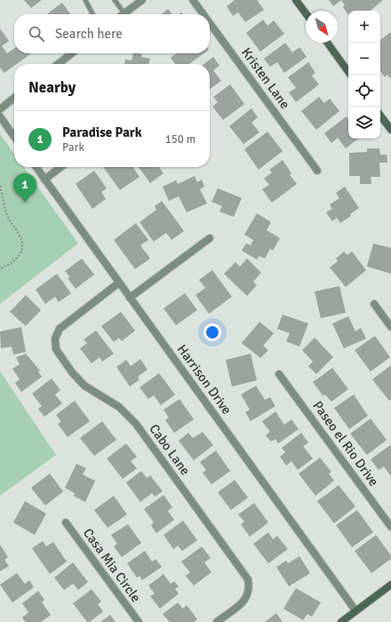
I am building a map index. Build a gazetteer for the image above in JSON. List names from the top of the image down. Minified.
{"streets":{"street":["Kristen Lane","Harrison Drive","Paseo el Rio Drive","Cabo Lane","Casa Mia Circle"]},"crossings":[["Harrison Drive","Cabo Lane"]],"north":"bottom right","page":{"map_buttons":["+","−"],"search":"Search here","heading":"Nearby","list":[{"mark":"1","name":"Paradise Park","note":"Park","value":"150 m"}],"pins":"1"}}
